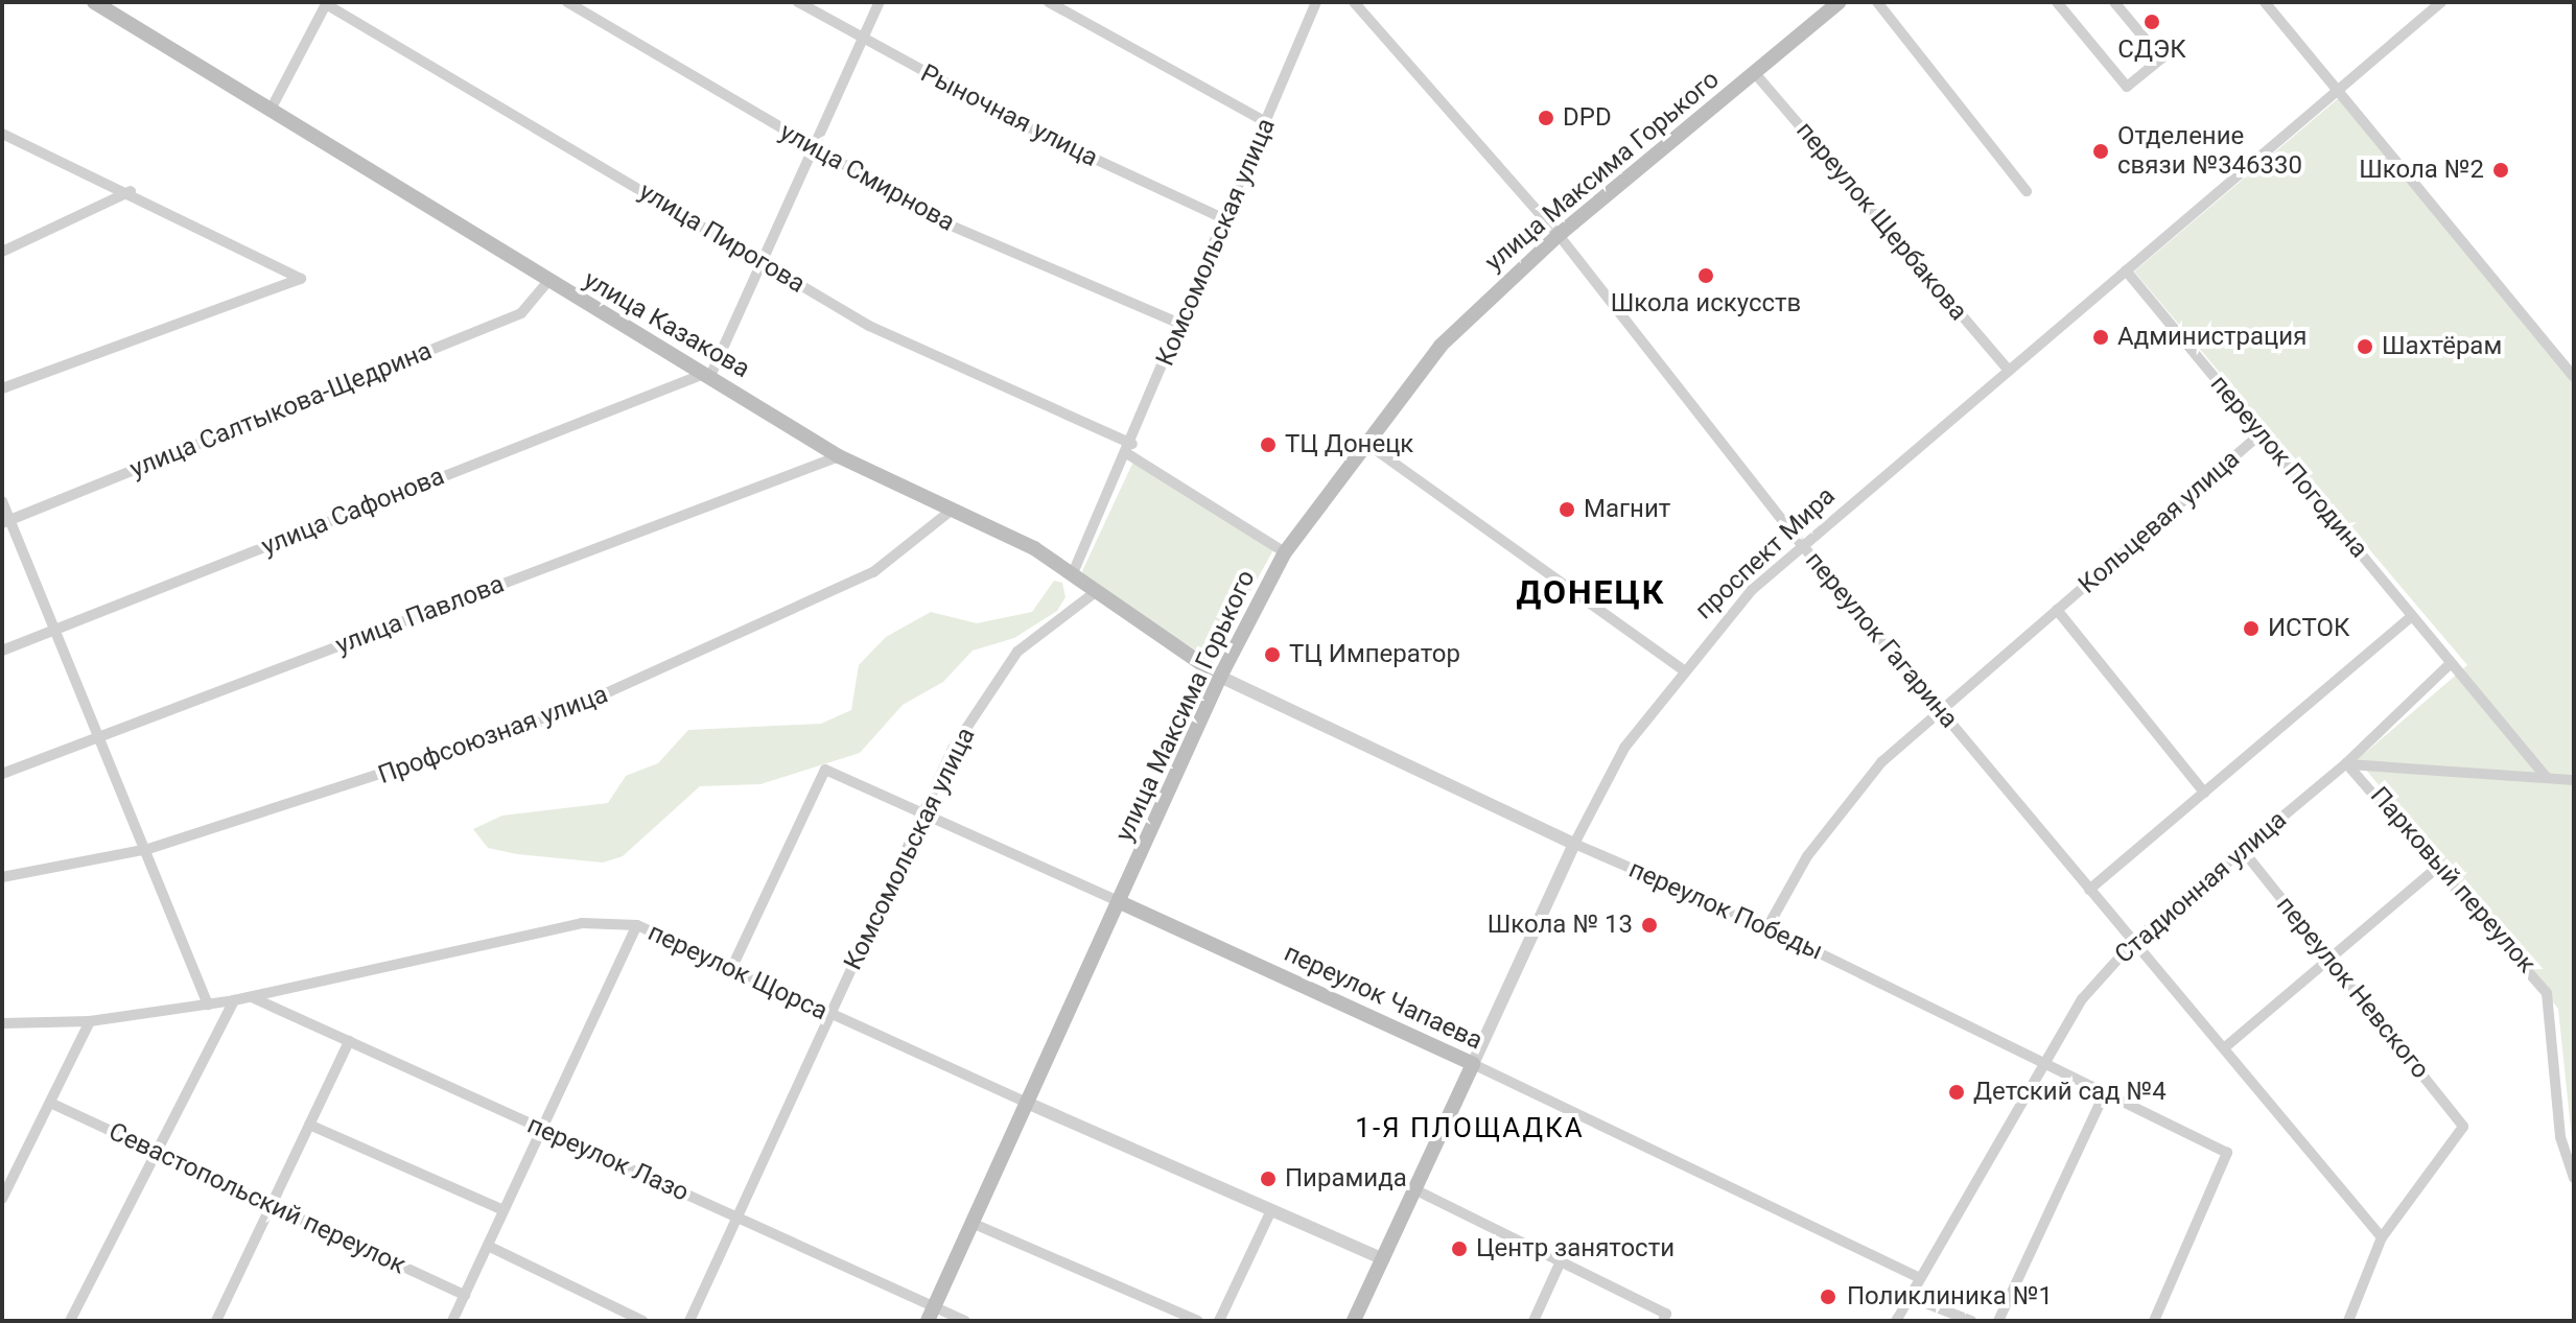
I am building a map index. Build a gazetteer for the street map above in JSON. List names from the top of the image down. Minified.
{"streets":{"main road":["улица Максима Горького","улица Казакова","проспект Мира","переулок Чапаева"],"street":["Рыночная улица","улица Смирнова","переулок Щербакова","улица Пирогова","Комсомольская улица","улица Салтыкова-Щедрина","переулок Погодина","улица Сафонова","Кольцевая улица","улица Павлова","переулок Гагарина","Профсоюзная улица","Парковый переулок","Стадионная улица","переулок Победы","переулок Щорса","переулок Невского","переулок Лазо","Севастопольский переулок"]},"crossings":[["Рыночная улица","Комсомольская улица"],["улица Максима Горького","переулок Щербакова"],["улица Максима Горького","улица Пирогова"],["улица Максима Горького","улица Казакова"],["улица Максима Горького","переулок Гагарина"],["улица Максима Горького","переулок Победы"],["улица Максима Горького","переулок Щорса"],["улица Максима Горького","переулок Чапаева"],["улица Максима Горького","переулок Лазо"],["улица Смирнова","Комсомольская улица"],["переулок Щербакова","проспект Мира"],["улица Пирогова","Комсомольская улица"],["Комсомольская улица","улица Казакова"],["Комсомольская улица","переулок Щорса"],["Комсомольская улица","переулок Чапаева"],["Комсомольская улица","переулок Лазо"],["улица Казакова","улица Салтыкова-Щедрина"],["улица Казакова","улица Сафонова"],["улица Казакова","улица Павлова"],["улица Казакова","Профсоюзная улица"],["улица Казакова","переулок Победы"],["переулок Погодина","Кольцевая улица"],["переулок Погодина","проспект Мира"],["переулок Погодина","Стадионная улица"],["Кольцевая улица","переулок Гагарина"],["Кольцевая улица","переулок Победы"],["проспект Мира","переулок Гагарина"],["проспект Мира","переулок Победы"],["проспект Мира","переулок Щорса"],["проспект Мира","переулок Чапаева"],["переулок Гагарина","Стадионная улица"],["переулок Гагарина","переулок Невского"],["Парковый переулок","Стадионная улица"],["Стадионная улица","переулок Победы"],["Стадионная улица","переулок Невского"],["Стадионная улица","переулок Чапаева"],["переулок Щорса","переулок Чапаева"],["переулок Щорса","переулок Лазо"]],"districts":["ДОНЕЦК","1-Я ПЛОЩАДКА"],"places":["СДЭК","DPD","Отделение связи №346330","Школа №2","Школа искусств","Администрация","Шахтёрам","ТЦ Донецк","Магнит","ИСТОК","ТЦ Император","Школа № 13","Детский сад №4","Пирамида","Центр занятости","Поликлиника №1"]}
